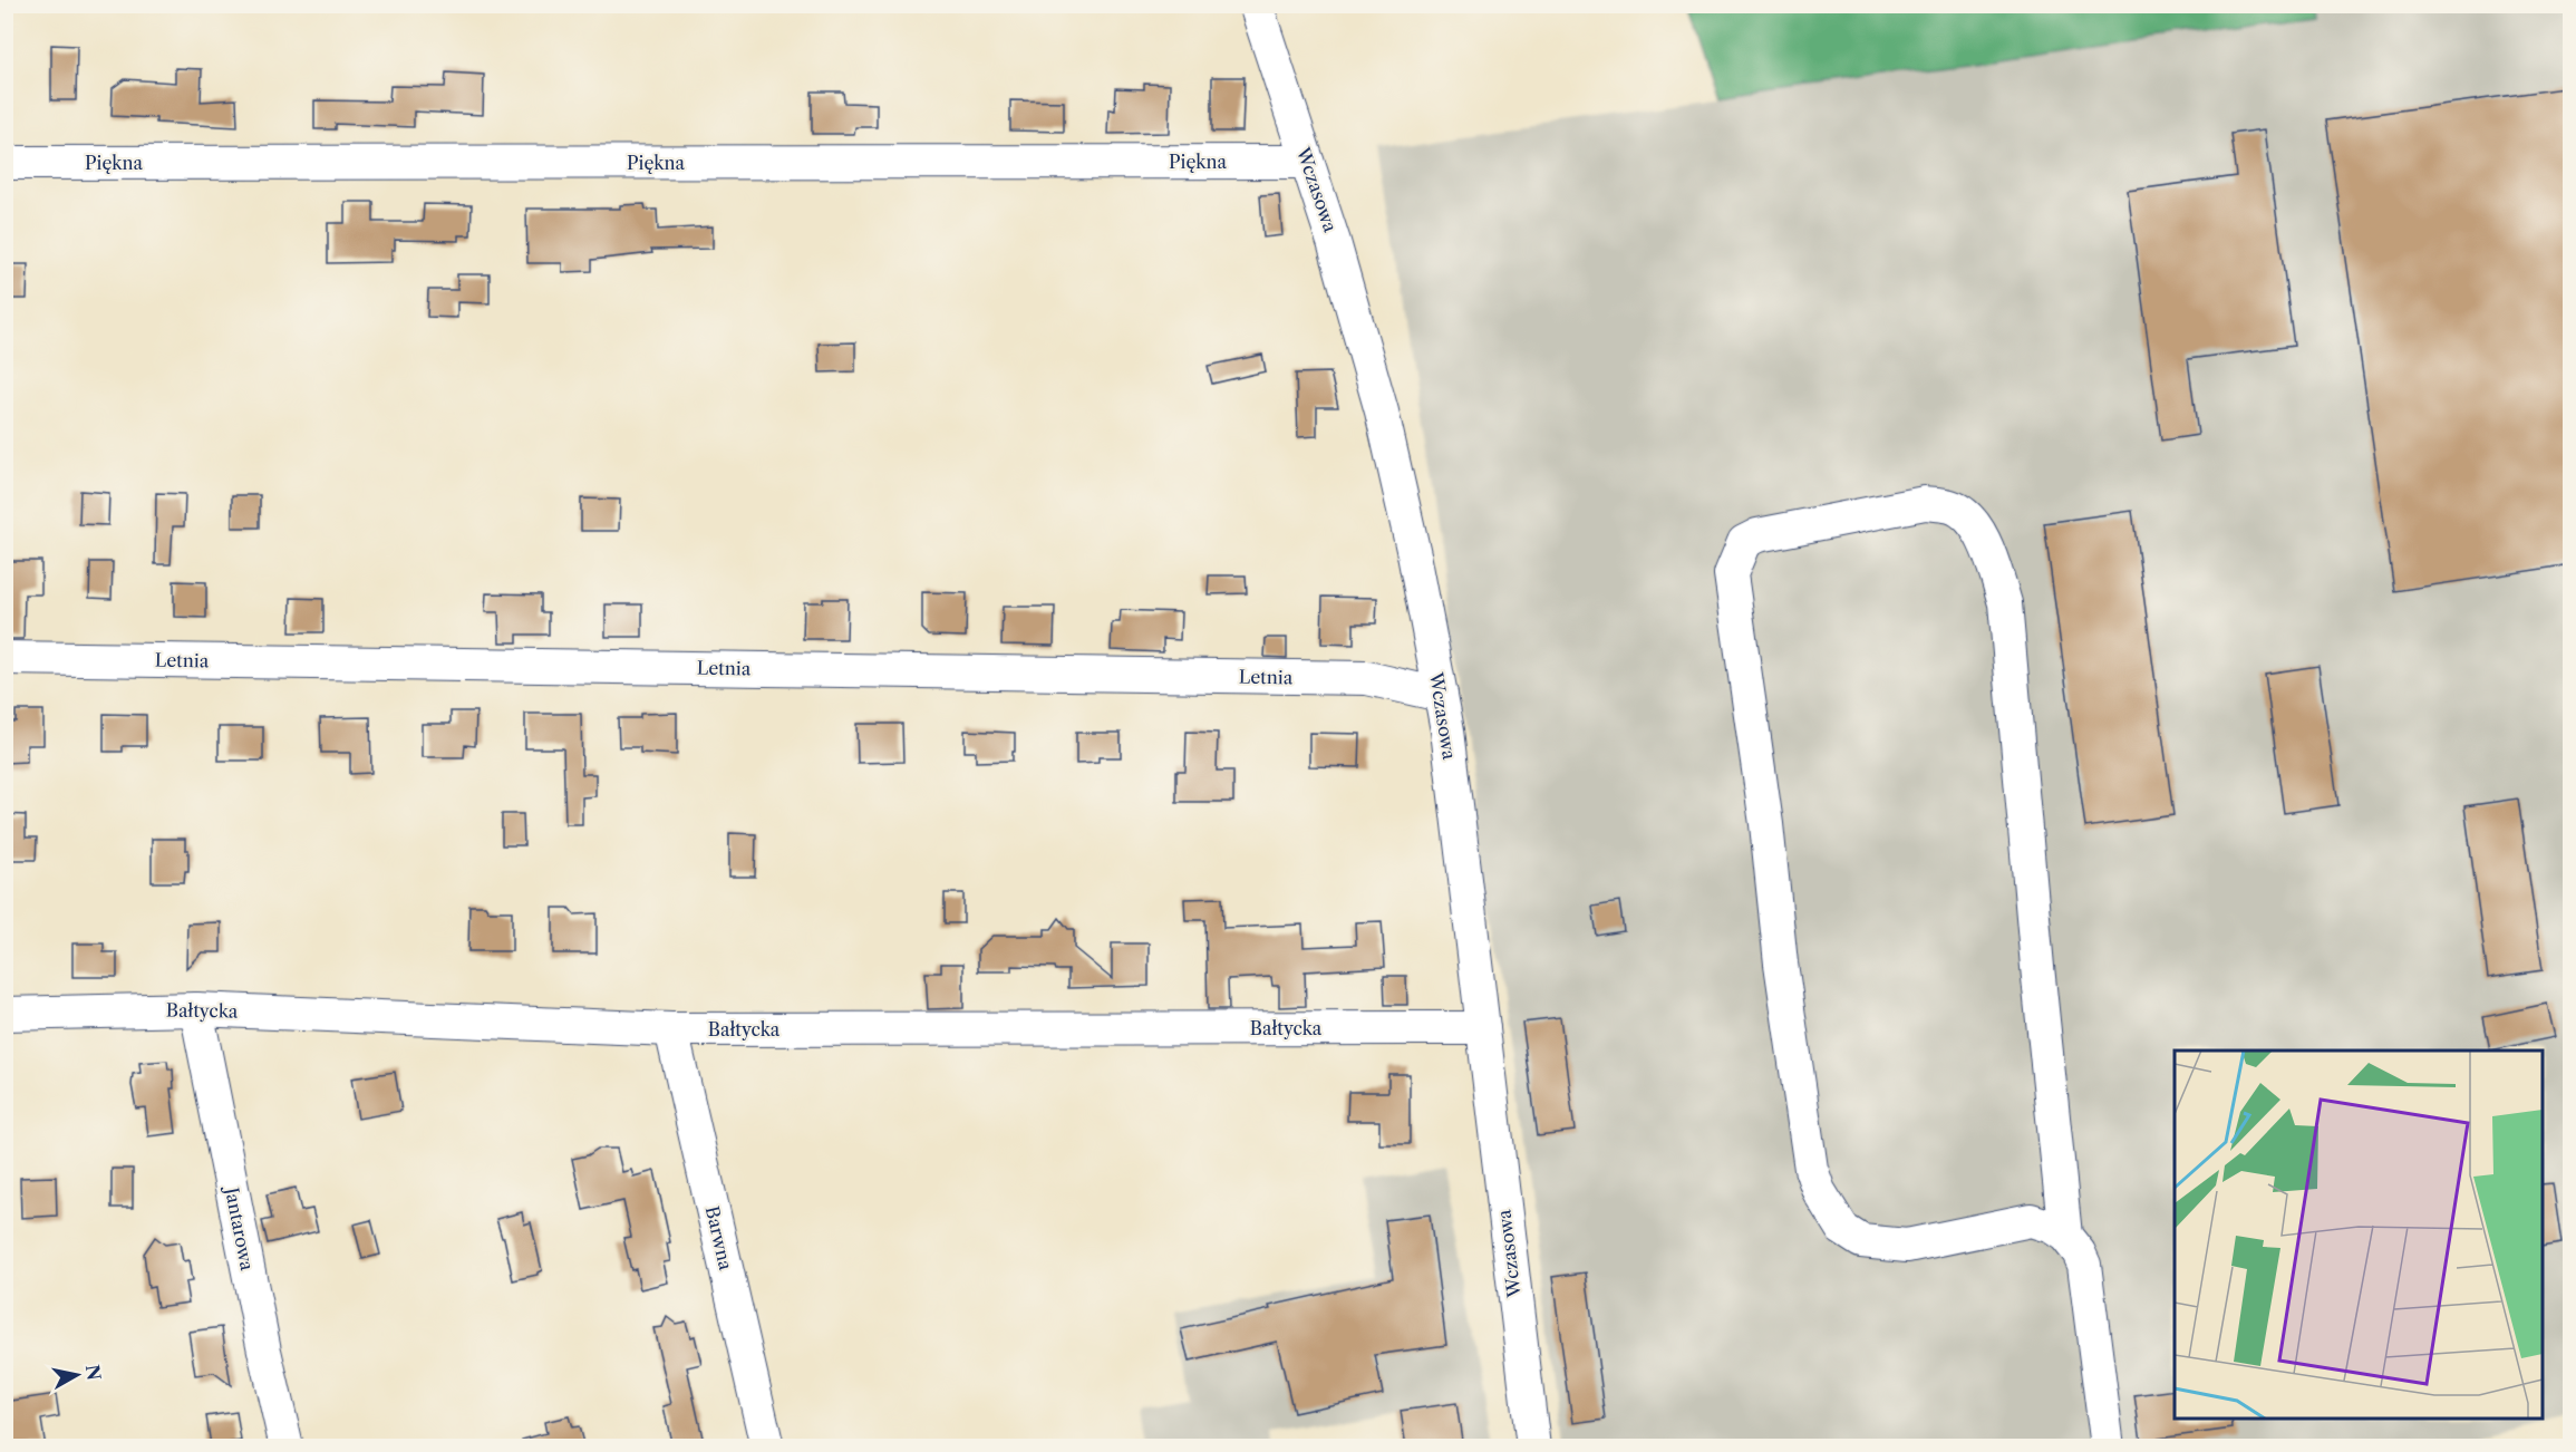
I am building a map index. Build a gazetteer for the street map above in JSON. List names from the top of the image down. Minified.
{"streets":{"street":["Piękna","Wczasowa","Letnia","Bałtycka","Jantarowa","Barwna"]},"crossings":[["Piękna","Wczasowa"],["Wczasowa","Letnia"],["Wczasowa","Bałtycka"],["Bałtycka","Jantarowa"],["Bałtycka","Barwna"]],"north":"right"}
